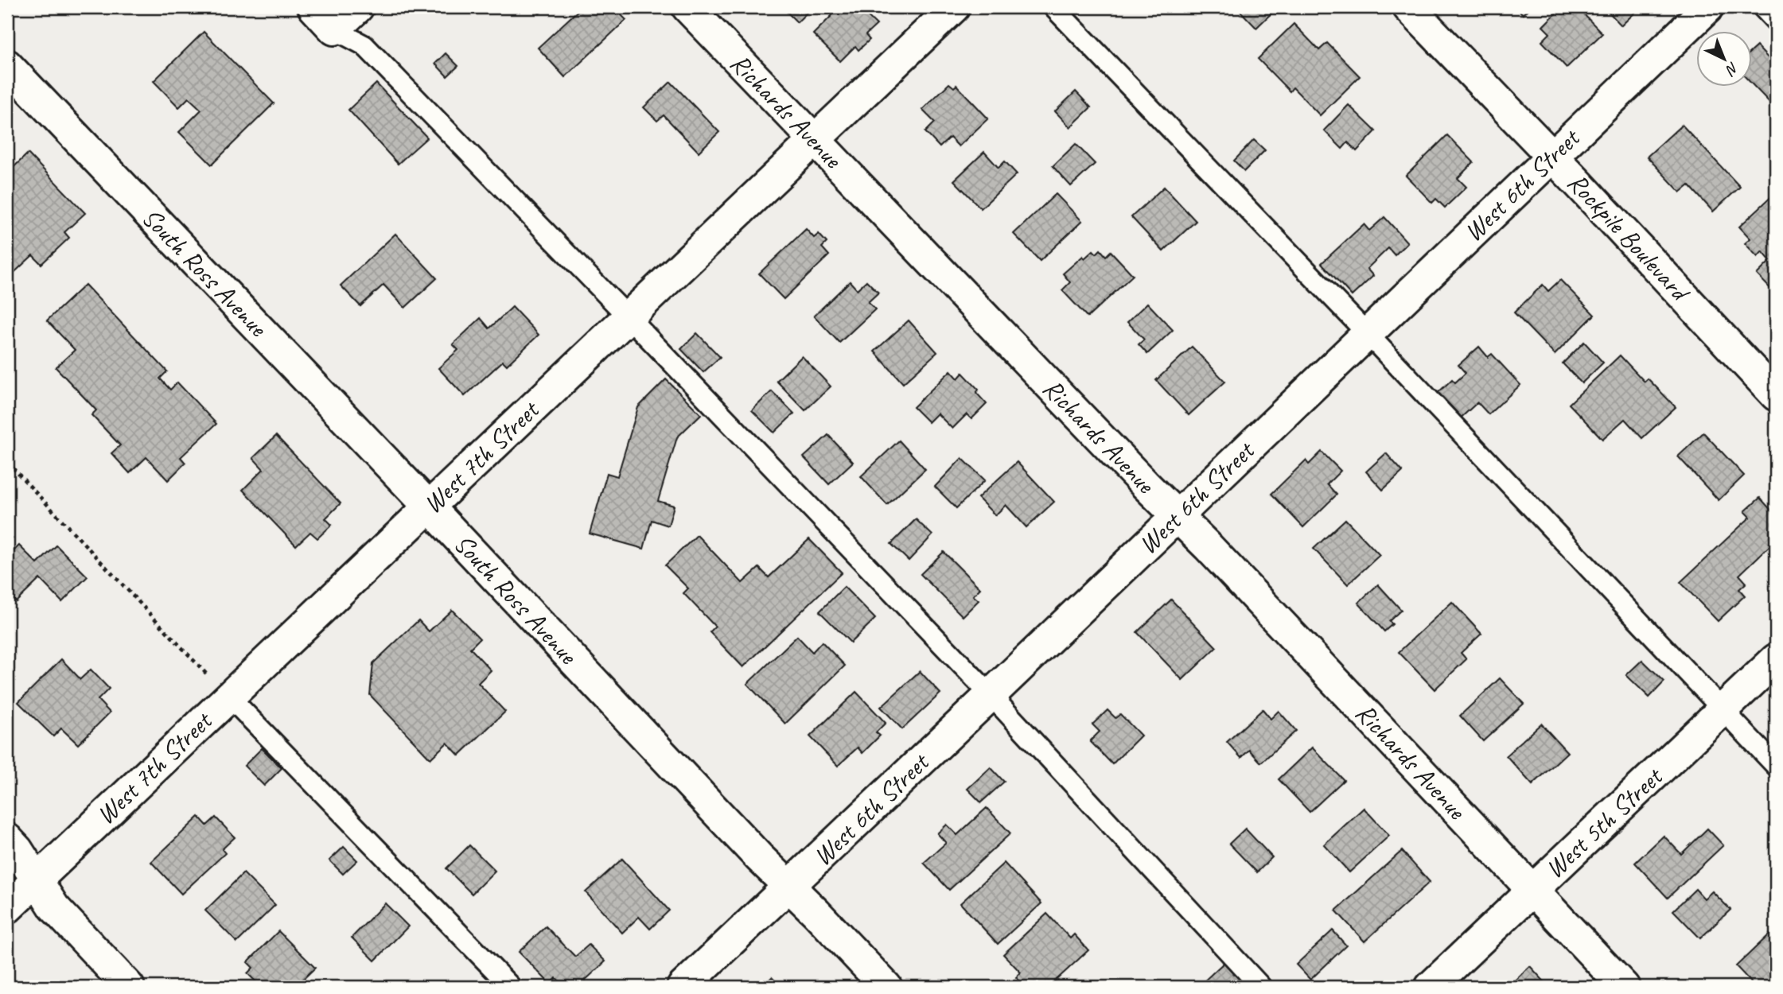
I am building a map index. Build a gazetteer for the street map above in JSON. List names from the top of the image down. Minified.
{"streets":{"street":["Richards Avenue","West 6th Street","Rockpile Boulevard","South Ross Avenue","West 7th Street","West 5th Street"]},"crossings":[["Richards Avenue","West 6th Street"],["Richards Avenue","West 7th Street"],["Richards Avenue","West 5th Street"],["West 6th Street","Rockpile Boulevard"],["West 6th Street","South Ross Avenue"],["South Ross Avenue","West 7th Street"]],"north":"bottom right"}
